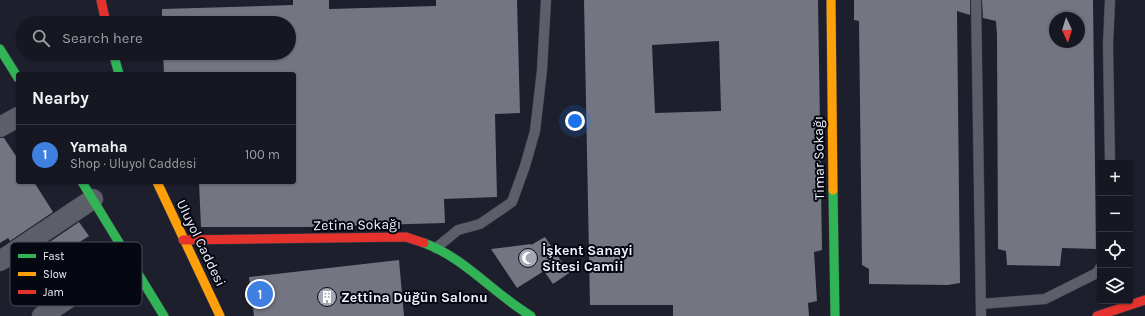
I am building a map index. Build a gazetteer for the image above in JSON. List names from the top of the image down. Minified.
{"streets":{"street":["Timar Sokağı","Zetina Sokağı","Uluyol Caddesi"]},"crossings":[["Zetina Sokağı","Uluyol Caddesi"]],"places":{"mosque":["İşkent Sanayi Sitesi Camii"],"building":["Zettina Düğün Salonu"]},"legend":["Fast","Slow","Jam"],"north":"bottom","page":{"search":"Search here","heading":"Nearby","list":[{"mark":"1","name":"Yamaha","note":"Shop · Uluyol Caddesi","value":"100 m"}],"map_buttons":["+","−"],"pins":"1"}}
